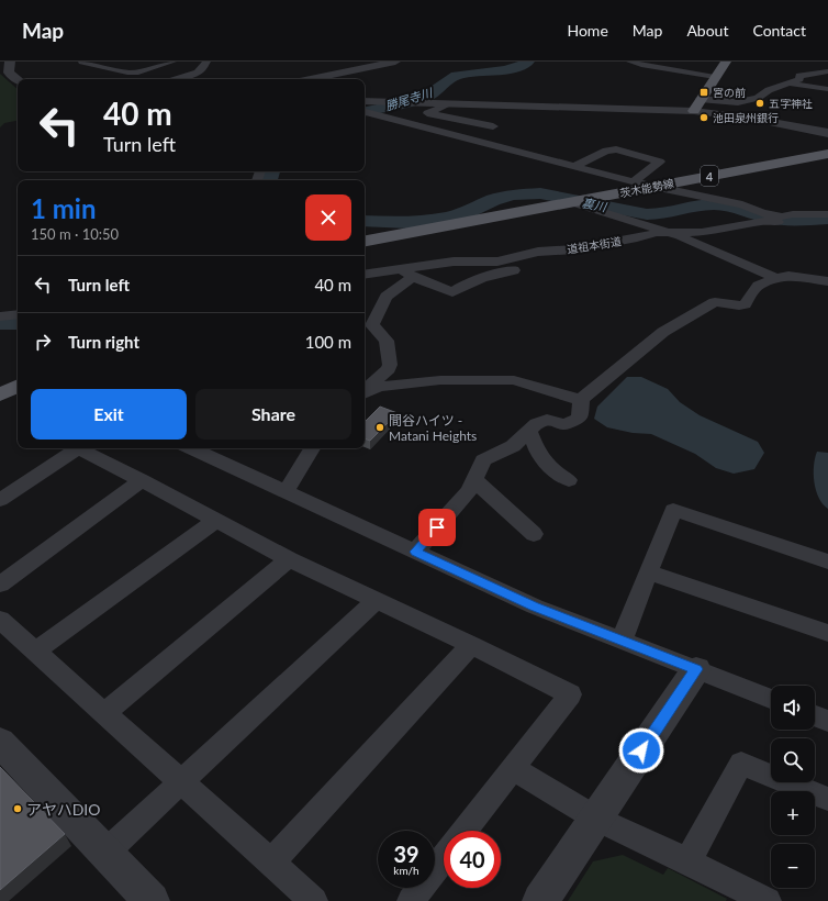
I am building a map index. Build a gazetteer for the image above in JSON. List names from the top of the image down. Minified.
{"streets":{"main road":["4","茨木能勢線"],"street":["道祖本街道"]},"water":["勝尾寺川","裏川"],"places":{"transit":["宮の前"],"other":["五字神社","池田泉州銀行","間谷ハイツ - Matani Heights","アヤハDIO"]},"page":{"header":"Map","nav":["Home","Map","About","Contact"],"turn":["40 m","Turn left"],"heading":["1 min","150 m · 10:50"],"list":[{"name":"Turn left","value":"40 m"},{"name":"Turn right","value":"100 m"}],"buttons":["Exit","Share"],"map_buttons":["+","−"],"speed":"39 km/h","limit":"40"}}
